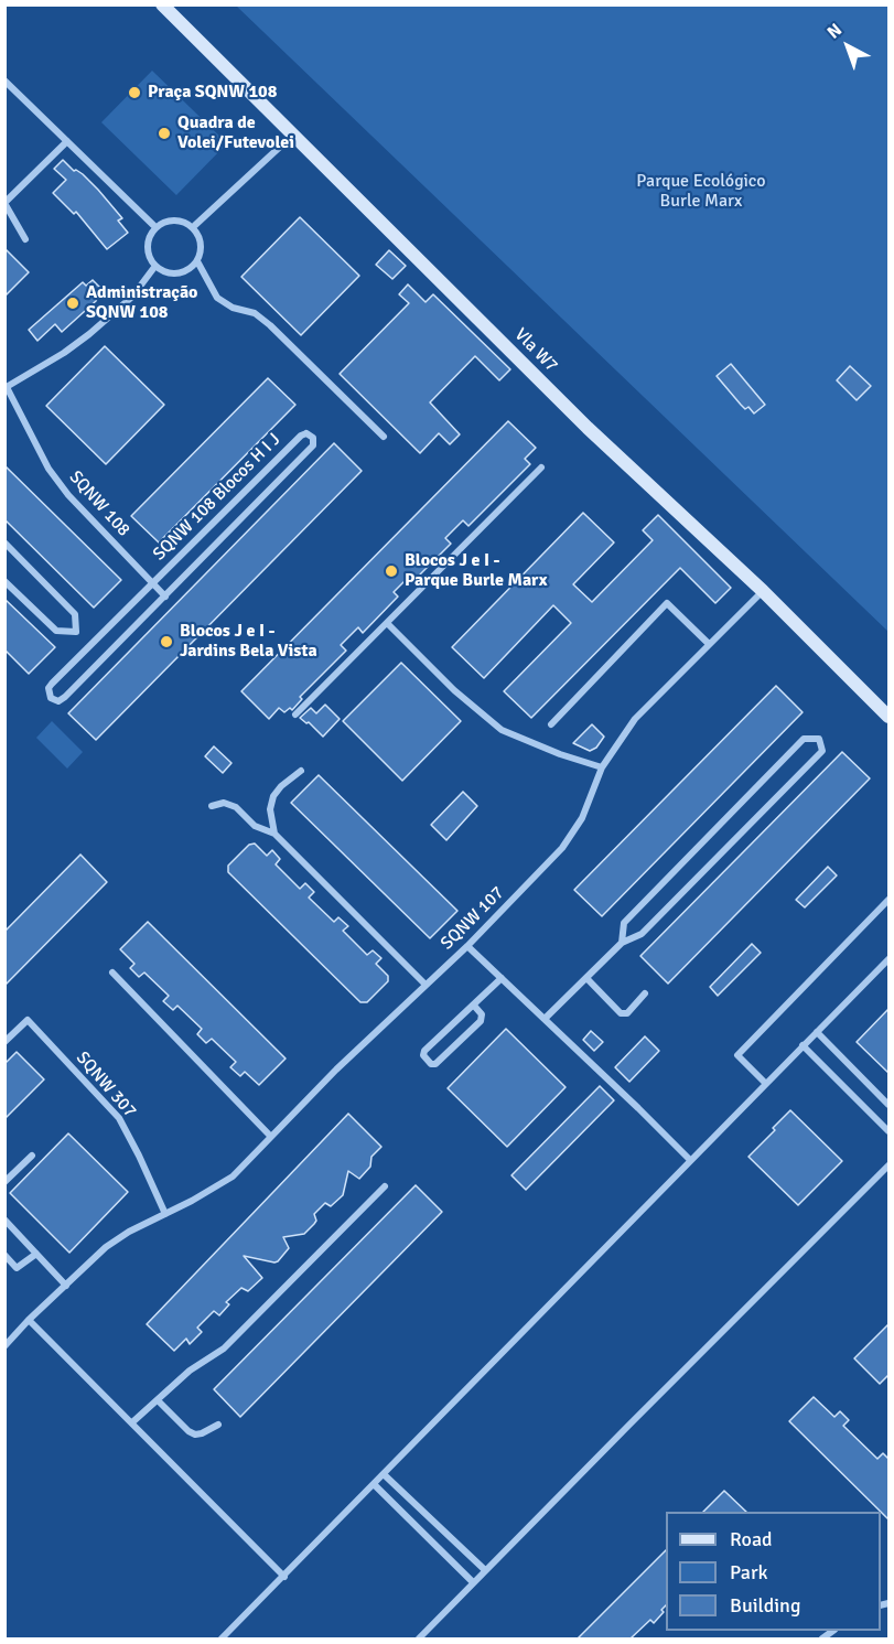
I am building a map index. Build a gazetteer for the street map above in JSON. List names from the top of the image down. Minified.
{"streets":{"main road":["Vla W7"],"street":["SQNW 108 Blocos H I J","SQNW 108","SQNW 107","SQNW 307"]},"crossings":[["Vla W7","SQNW 107"],["SQNW 108 Blocos H I J","SQNW 108"]],"parks":["Parque Ecológico Burle Marx"],"places":["Praça SQNW 108","Quadra de Volei/Futevolei","Administração SQNW 108","Blocos J e I - Parque Burle Marx","Blocos J e I - Jardins Bela Vista"],"legend":["Road","Park","Building"],"north":"top left"}
